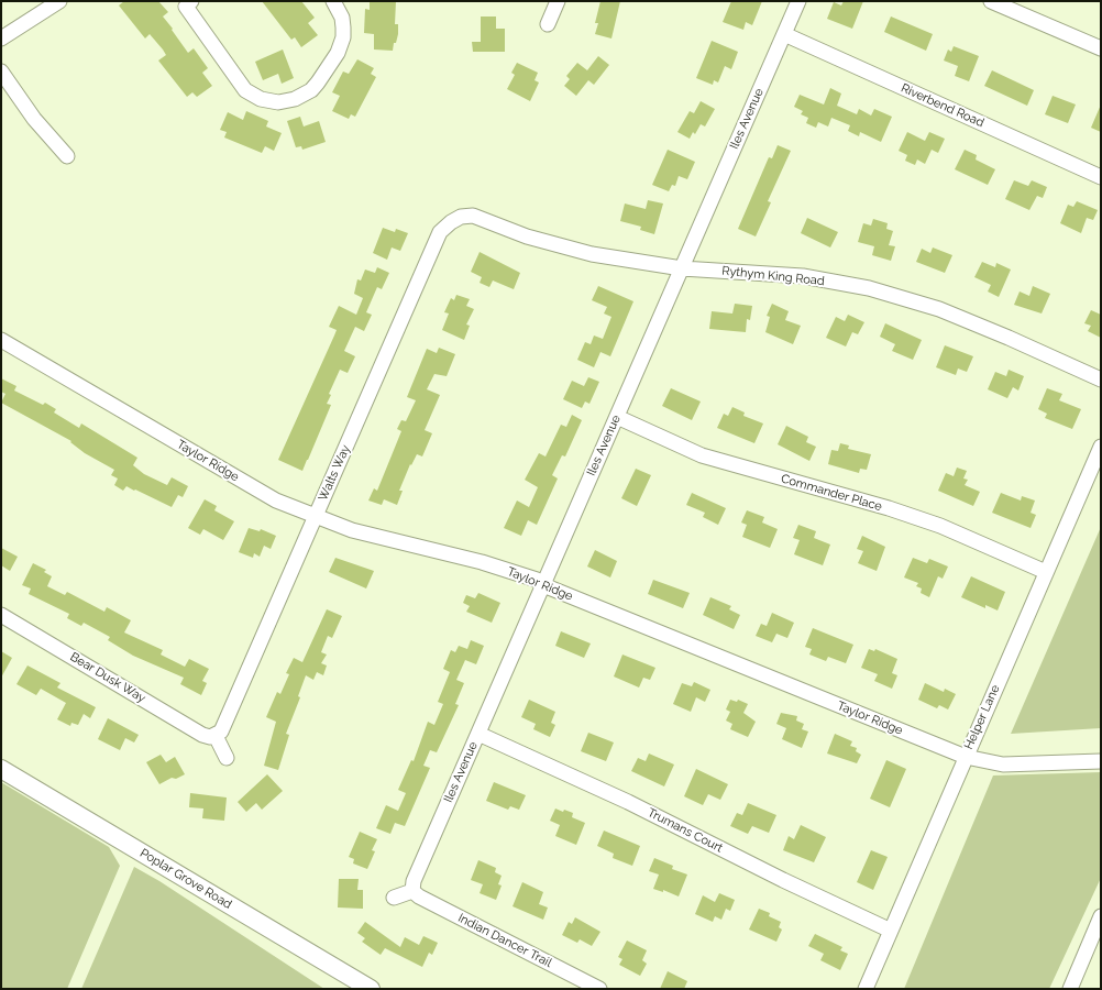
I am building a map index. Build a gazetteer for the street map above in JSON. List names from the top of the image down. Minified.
{"streets":{"main road":["Poplar Grove Road"],"street":["Riverbend Road","Iles Avenue","Rythym King Road","Taylor Ridge","Walts Way","Commander Place","Bear Dusk Way","Helper Lane","Trumans Court","Indian Dancer Trail"]},"crossings":[["Riverbend Road","Iles Avenue"],["Iles Avenue","Rythym King Road"],["Iles Avenue","Taylor Ridge"],["Iles Avenue","Commander Place"],["Iles Avenue","Trumans Court"],["Iles Avenue","Indian Dancer Trail"],["Rythym King Road","Walts Way"],["Taylor Ridge","Walts Way"],["Taylor Ridge","Helper Lane"],["Walts Way","Bear Dusk Way"],["Commander Place","Helper Lane"],["Helper Lane","Trumans Court"]]}
